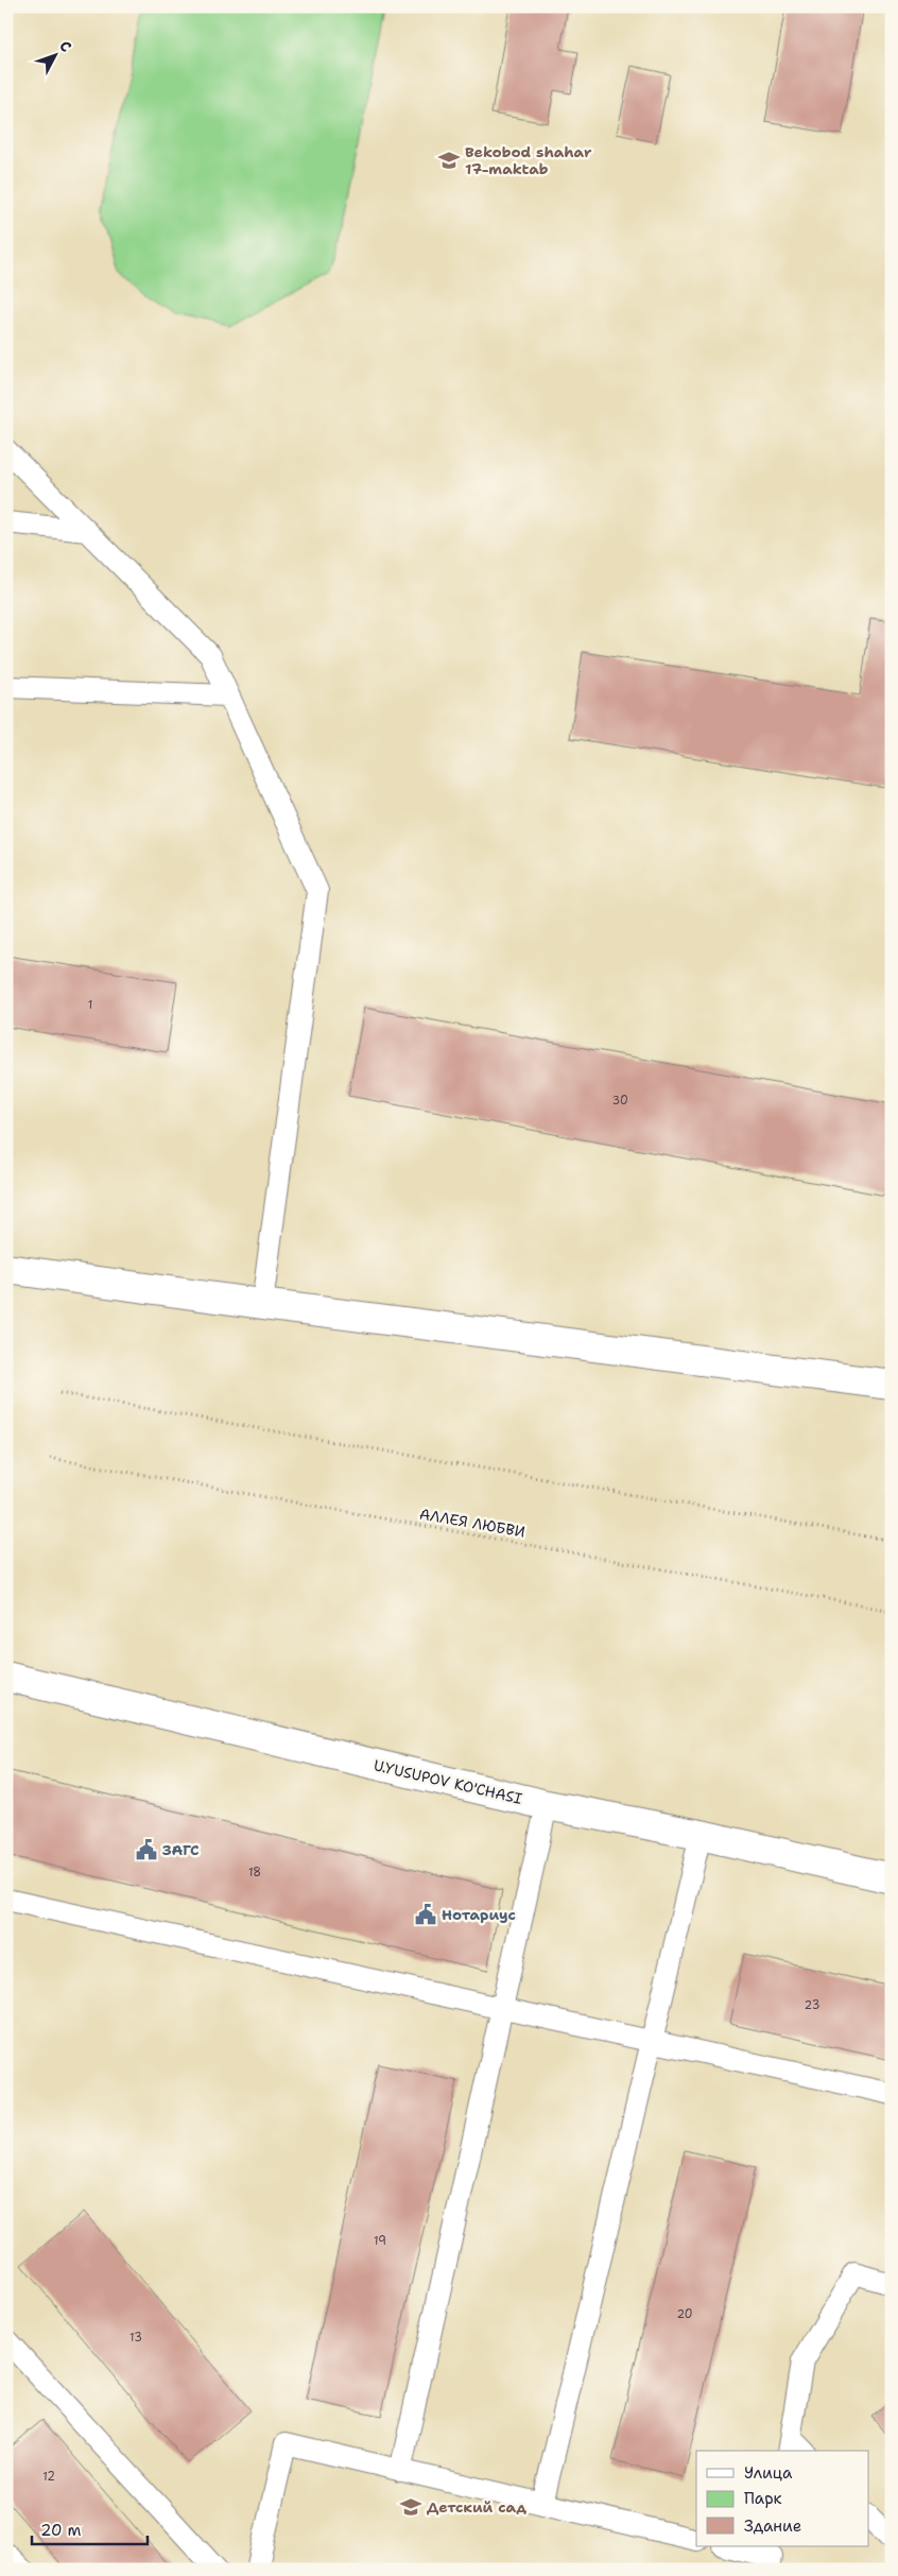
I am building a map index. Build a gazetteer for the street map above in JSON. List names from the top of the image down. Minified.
{"streets":{"street":["U.YUSUPOV KO'CHASI"],"path":["АЛЛЕЯ ЛЮБВИ"]},"places":{"school or university":["Bekobod shahar 17-maktab","Детский сад"],"public building":["ЗАГС","Нотариус"]},"house_numbers":["1","30","18","23","19","20","13","12"],"legend":["Улица","Парк","Здание"],"scale_bar":"20 m","north":"top right"}
